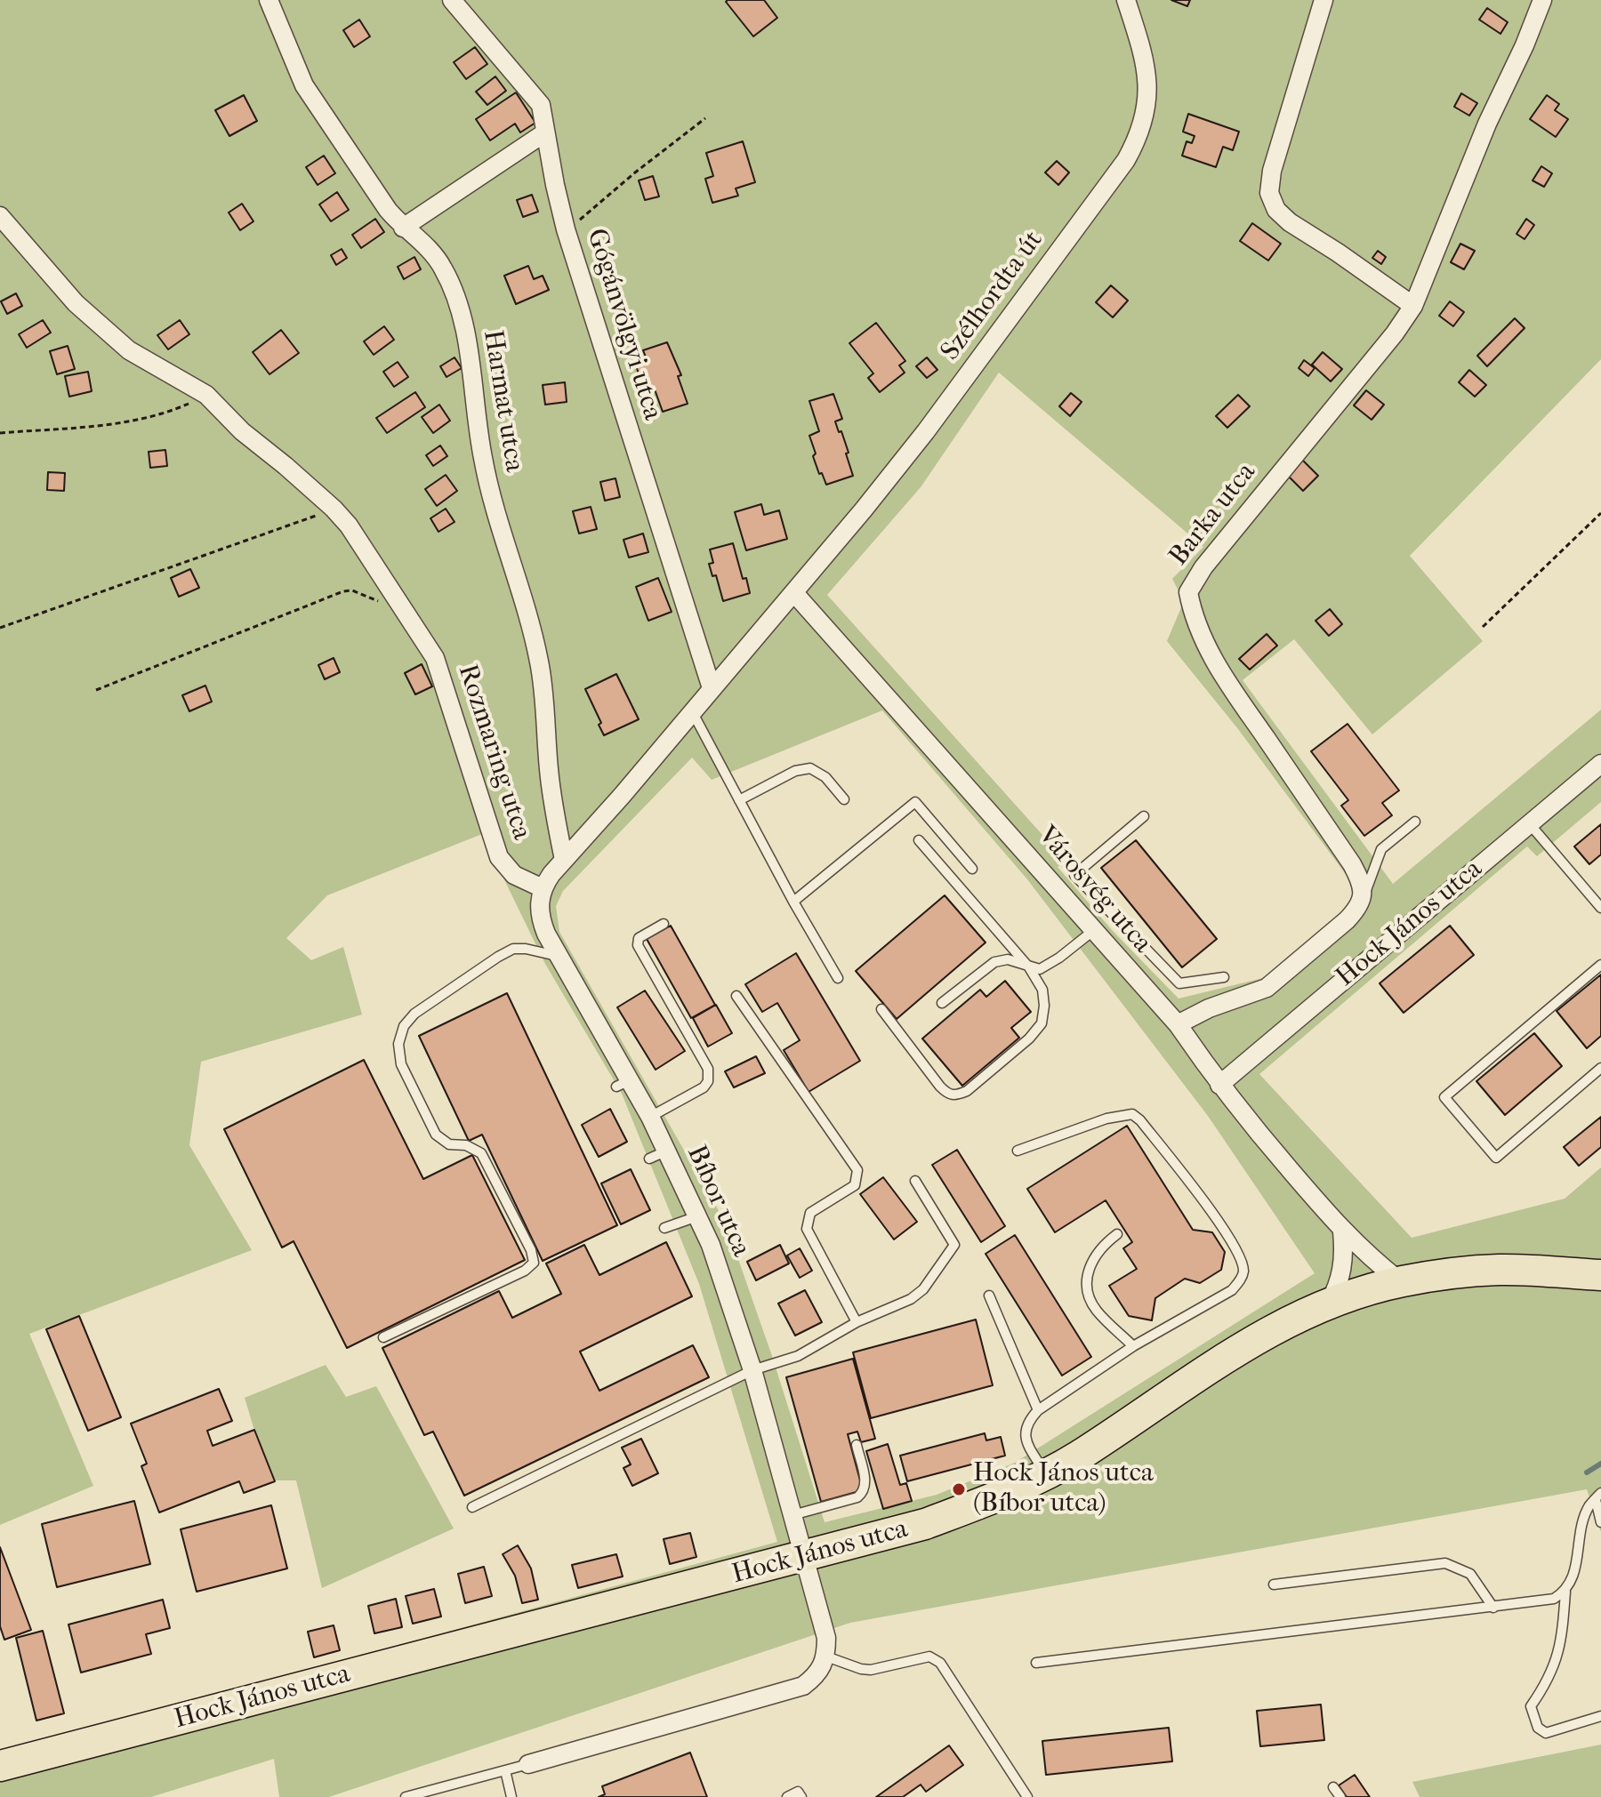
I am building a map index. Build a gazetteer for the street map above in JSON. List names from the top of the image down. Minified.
{"streets":{"main road":["Hock János utca"],"street":["Szélhordta út","Gógánvölgyi utca","Harmat utca","Barka utca","Rozmaring utca","Városvég utca","Bíbor utca"]},"crossings":[["Szélhordta út","Rozmaring utca"],["Szélhordta út","Városvég utca"],["Gógánvölgyi utca","Rozmaring utca"],["Harmat utca","Rozmaring utca"],["Rozmaring utca","Városvég utca"],["Rozmaring utca","Bíbor utca"],["Városvég utca","Hock János utca"],["Hock János utca","Bíbor utca"]],"places":["Hock János utca (Bíbor utca)"]}
